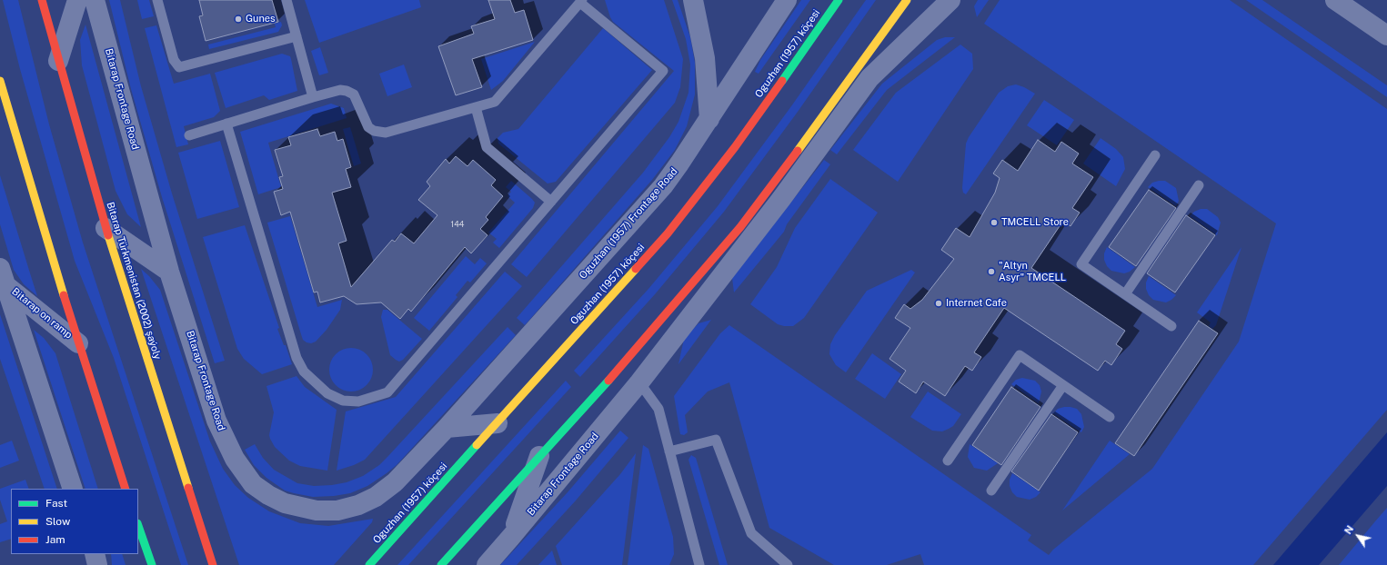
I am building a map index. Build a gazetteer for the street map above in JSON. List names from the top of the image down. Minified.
{"streets":{"main road":["Oguzhan (1957) köçesi","Bitarap Türkmenistan (2002) şaýoly"],"street":["Bitarap Frontage Road","Oguzhan (1957) Frontage Road","Bitarap on ramp"]},"crossings":[["Bitarap Frontage Road","Oguzhan (1957) Frontage Road"]],"places":["Gunes","TMCELL Store","\"Altyn Asyr\" TMCELL","Internet Cafe"],"house_numbers":["144"],"legend":["Fast","Slow","Jam"],"north":"top left"}
